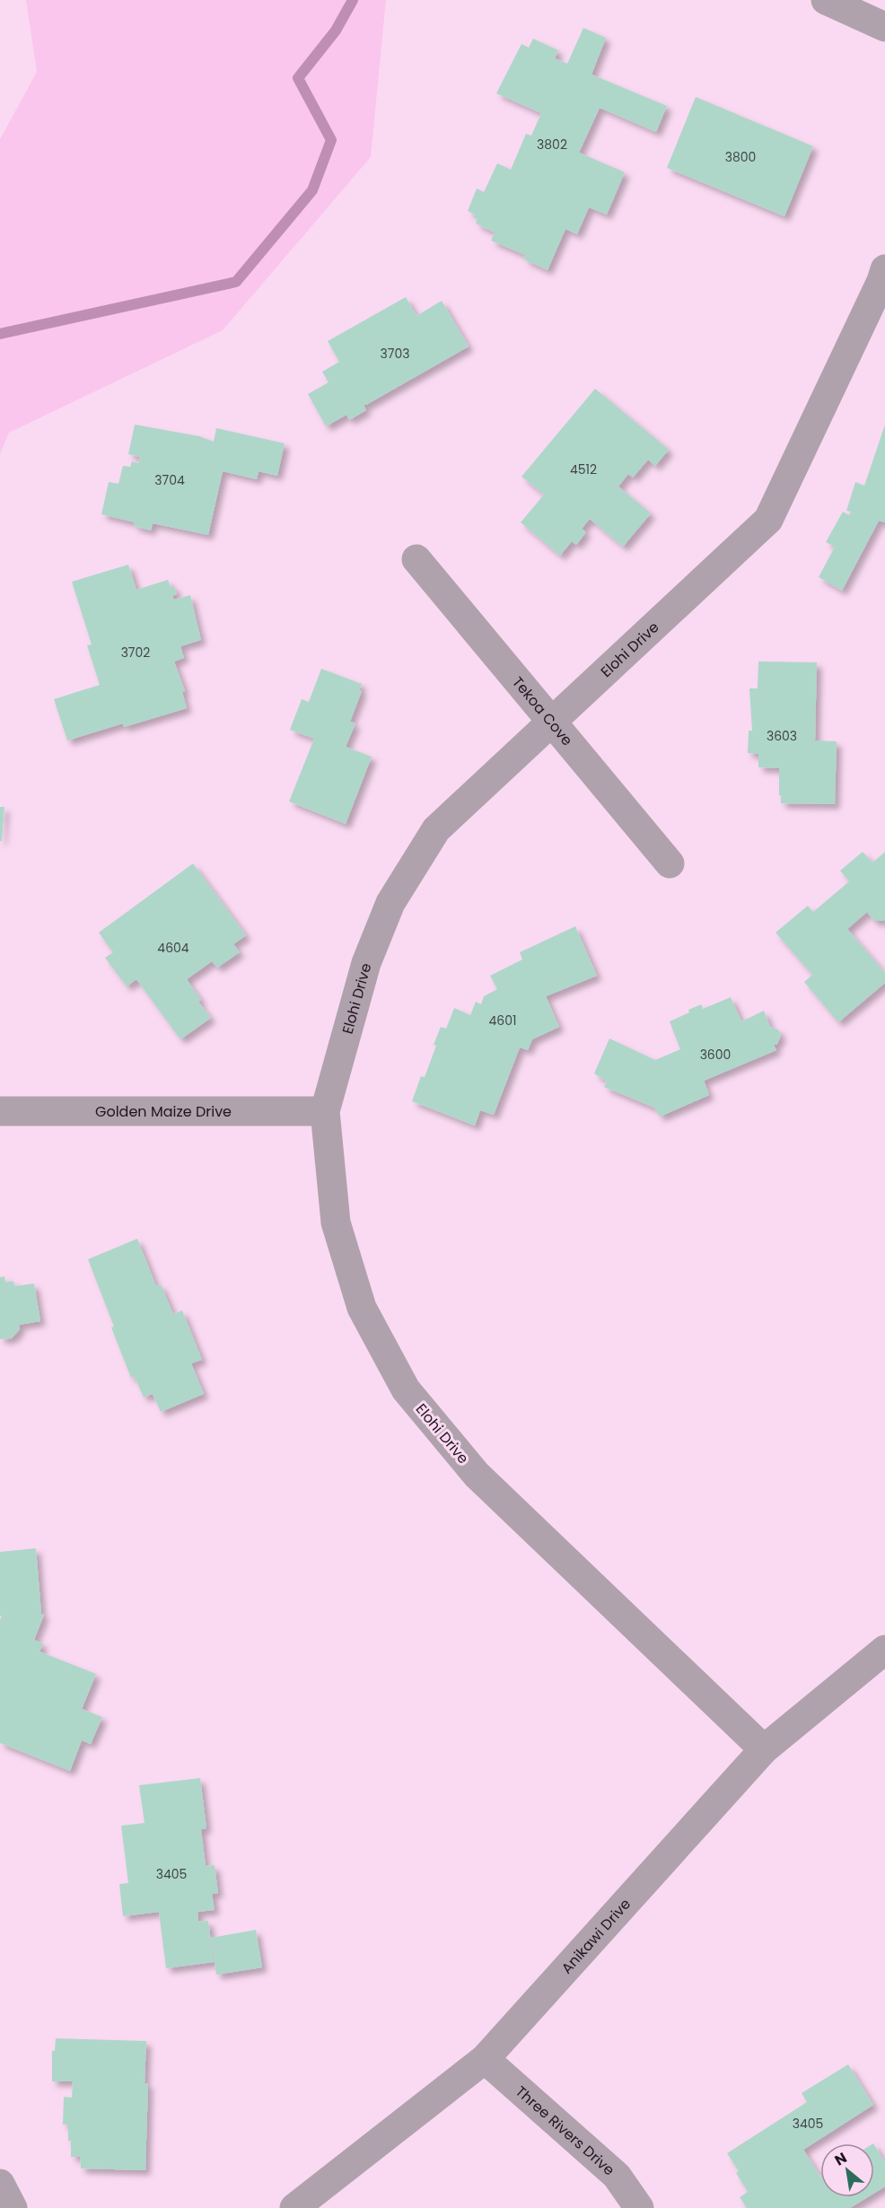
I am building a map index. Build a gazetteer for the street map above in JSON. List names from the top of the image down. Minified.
{"streets":{"street":["Elohi Drive","Tekoa Cove","Golden Maize Drive","Anikawi Drive","Three Rivers Drive"]},"crossings":[["Elohi Drive","Tekoa Cove"],["Elohi Drive","Golden Maize Drive"],["Elohi Drive","Anikawi Drive"],["Anikawi Drive","Three Rivers Drive"]],"house_numbers":["3802","3800","3703","4512","3704","3702","3603","4604","4601","3600","3405","3405"],"north":"top left"}
